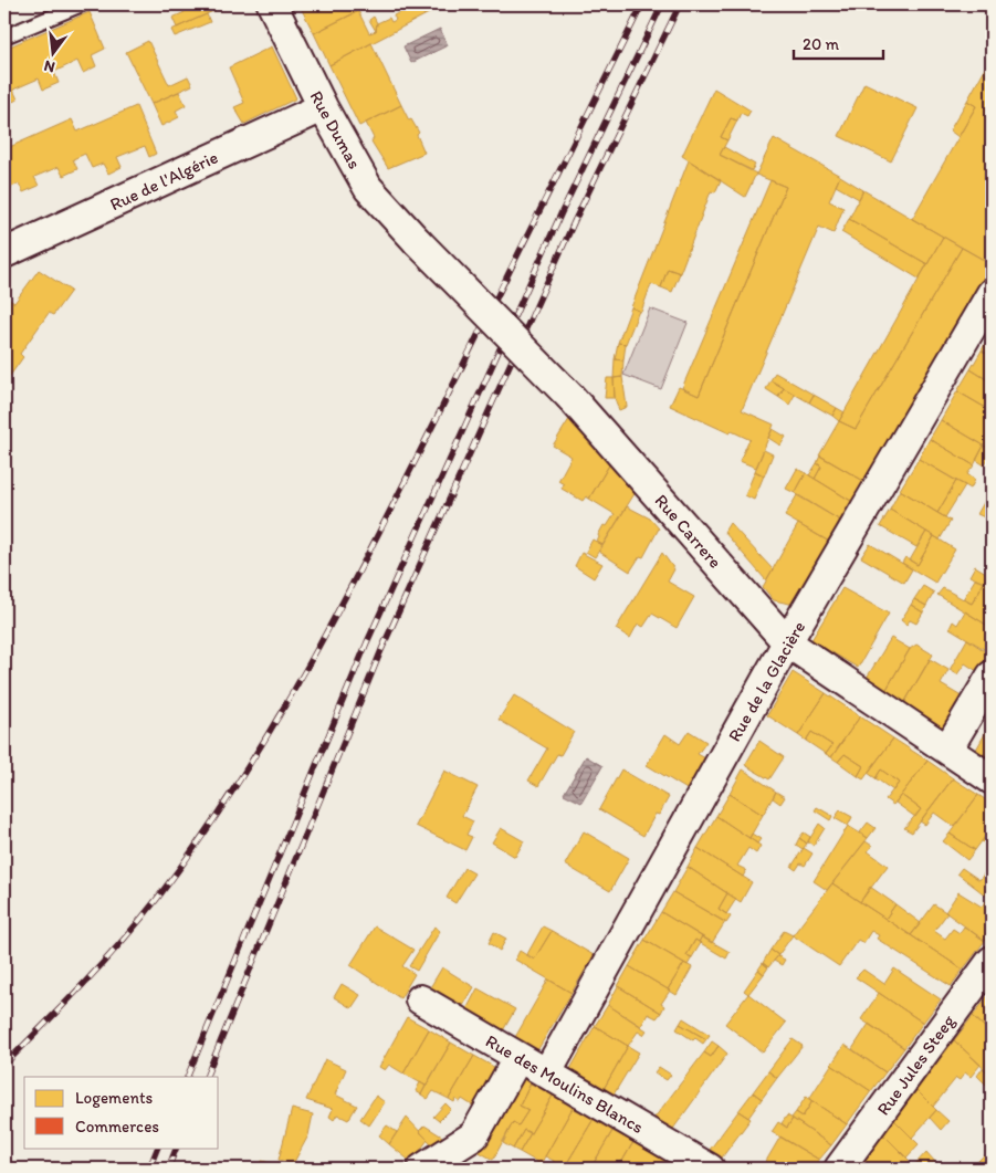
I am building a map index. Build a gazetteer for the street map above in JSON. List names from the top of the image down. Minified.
{"streets":{"street":["Rue Dumas","Rue de l'Algérie","Rue Carrere","Rue de la Glacière","Rue Jules Steeg","Rue des Moulins Blancs"]},"crossings":[["Rue Dumas","Rue de l'Algérie"],["Rue Dumas","Rue Carrere"],["Rue Carrere","Rue de la Glacière"],["Rue de la Glacière","Rue des Moulins Blancs"]],"legend":["Logements","Commerces"],"scale_bar":"20 m","north":"bottom"}
